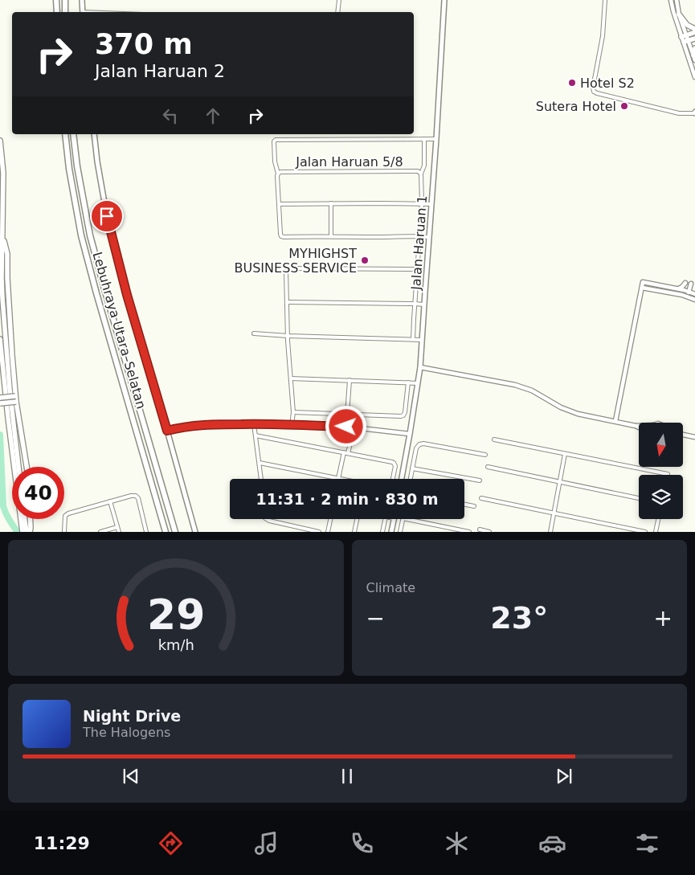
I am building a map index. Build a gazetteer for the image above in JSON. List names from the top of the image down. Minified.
{"streets":{"highway":["Lebuhraya Utara–Selatan"],"main road":["Jalan Haruan 1"],"street":["Jalan Haruan 5/8"]},"places":["Hotel S2","Sutera Hotel","MYHIGHST BUSINESS SERVICE"],"north":"bottom","page":{"turn":["370 m","Jalan Haruan 2"],"limit":"40","trip":"11:31 · 2 min · 830 m","tile":"Climate","heat":["−","23°","+"],"song":["Night Drive","The Halogens"],"tabs":"11:29","gauge":["29","km/h"]}}
